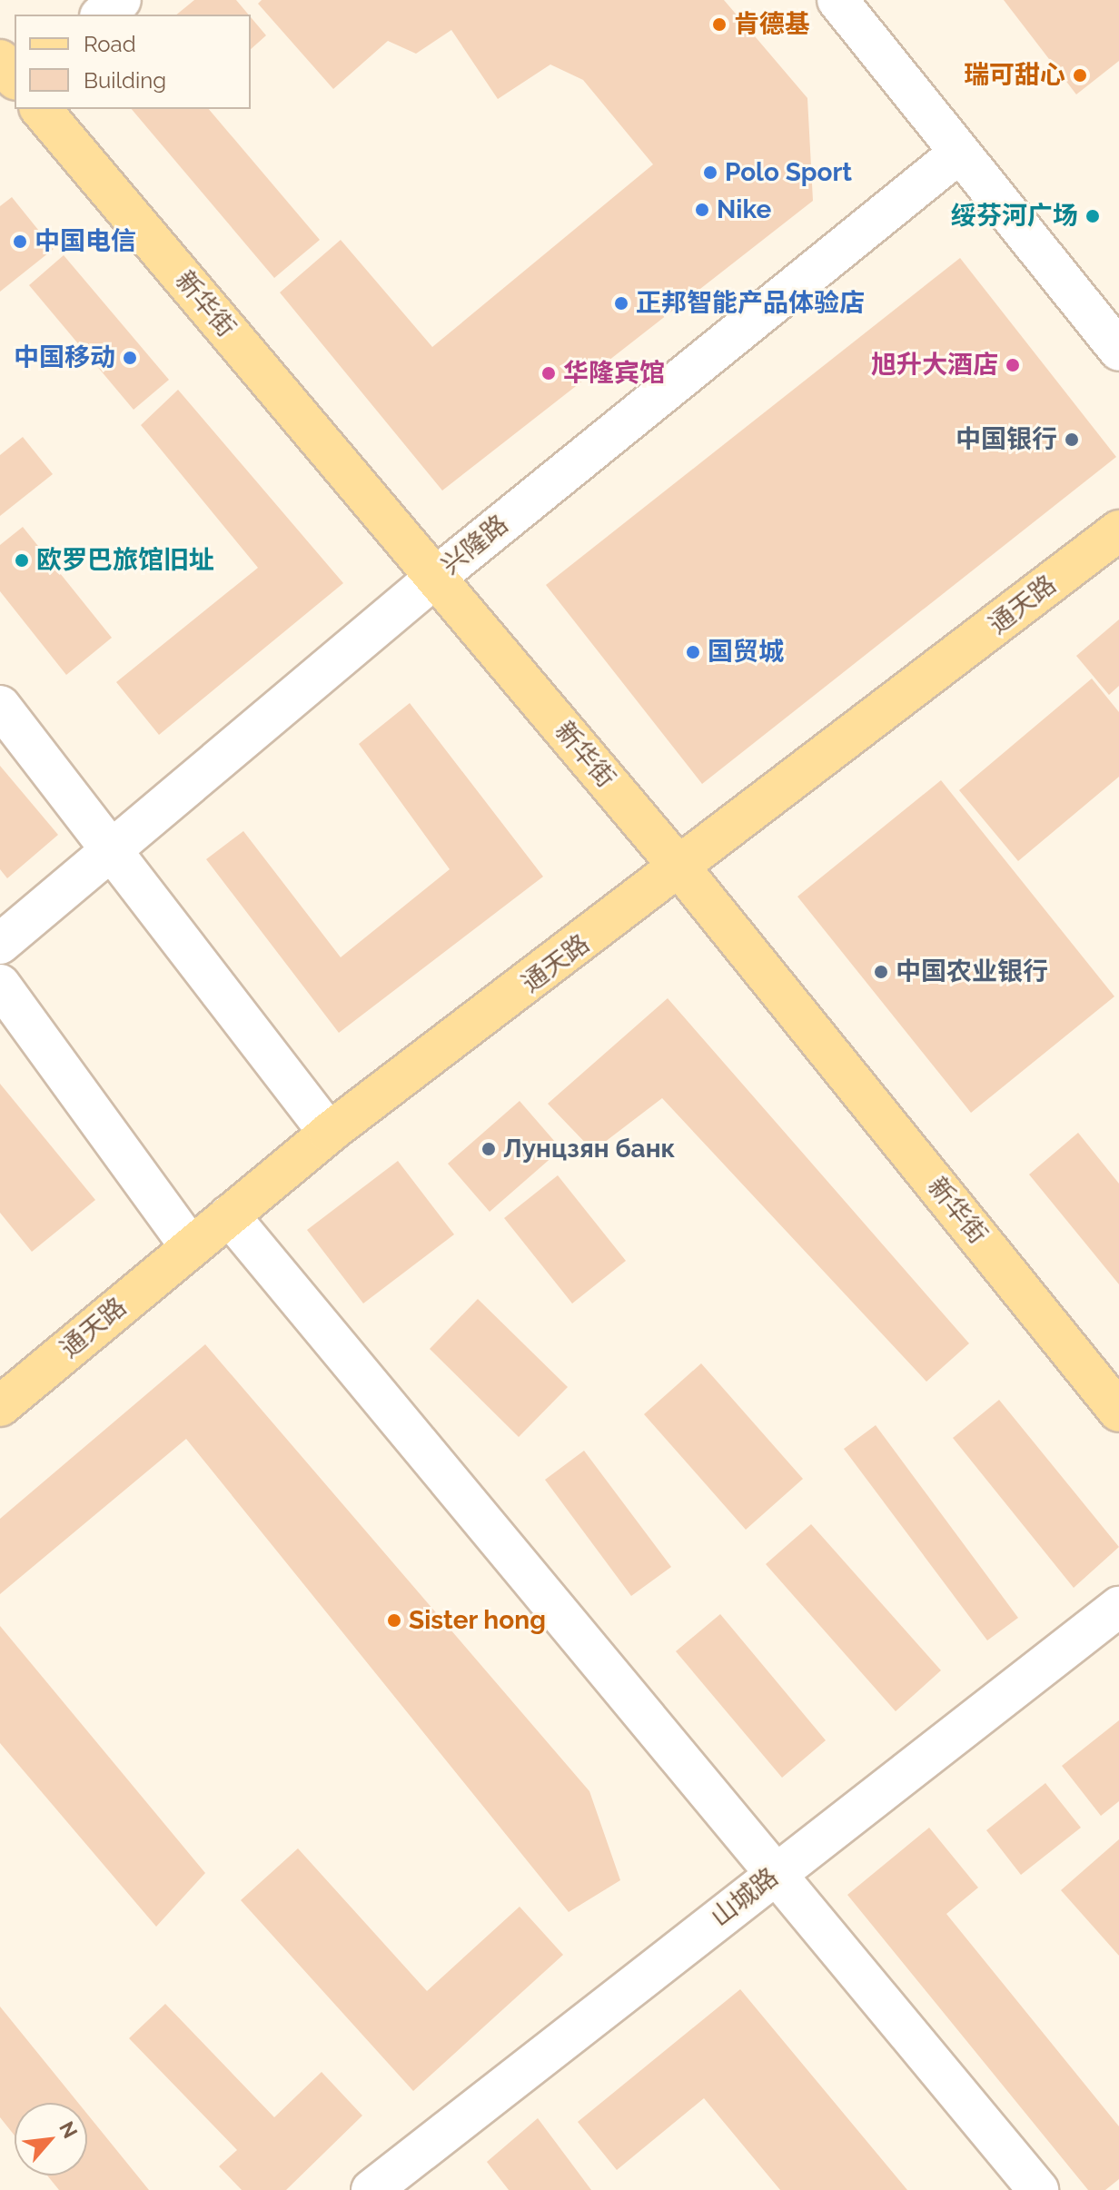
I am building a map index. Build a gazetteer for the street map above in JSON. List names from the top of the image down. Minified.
{"streets":{"main road":["新华街","通天路"],"street":["兴隆路","山城路"]},"crossings":[["新华街","兴隆路"],["新华街","通天路"]],"places":["肯德基","瑞可甜心","Polo Sport","Nike","绥芬河广场","中国电信","正邦智能产品体验店","中国移动","旭升大酒店","华隆宾馆","中国银行","欧罗巴旅馆旧址","国贸城","中国农业银行","Лунцзян банк","Sister hong"],"legend":["Road","Building"],"north":"top right"}
